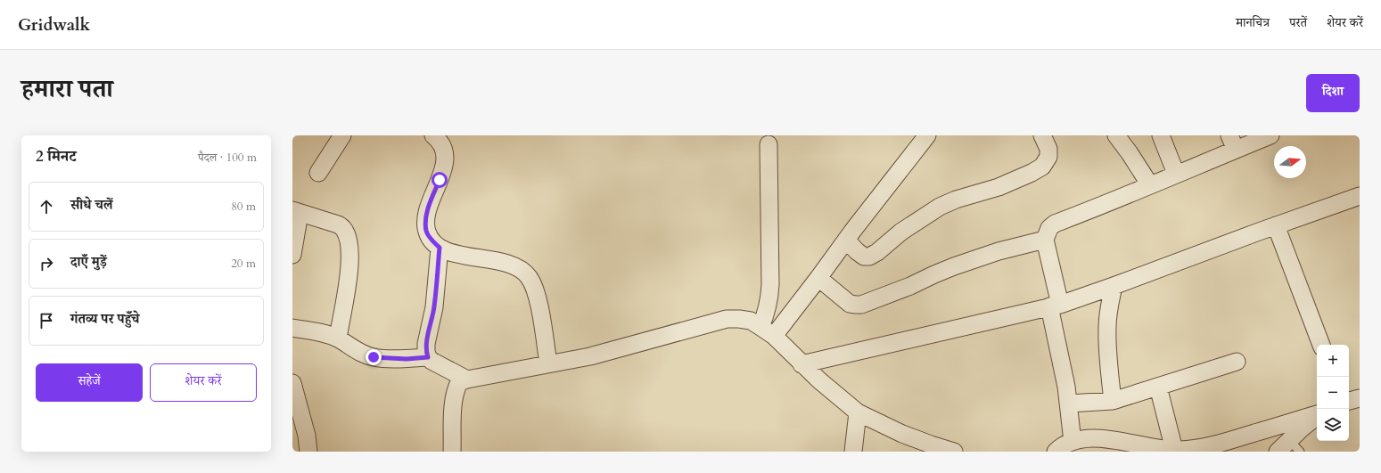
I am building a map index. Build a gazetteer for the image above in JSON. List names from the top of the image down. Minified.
{"north":"right","page":{"header":"Gridwalk","nav":["मानचित्र","परतें","शेयर करें"],"title":"हमारा पता","buttons":["दिशा",["सहेजें","शेयर करें"]],"heading":["2 मिनट","पैदल · 100 m"],"list":[["सीधे चलें","80 m"],["दाएँ मुड़ें","20 m"],"गंतव्य पर पहुँचे"],"map_buttons":["+","−"]}}
